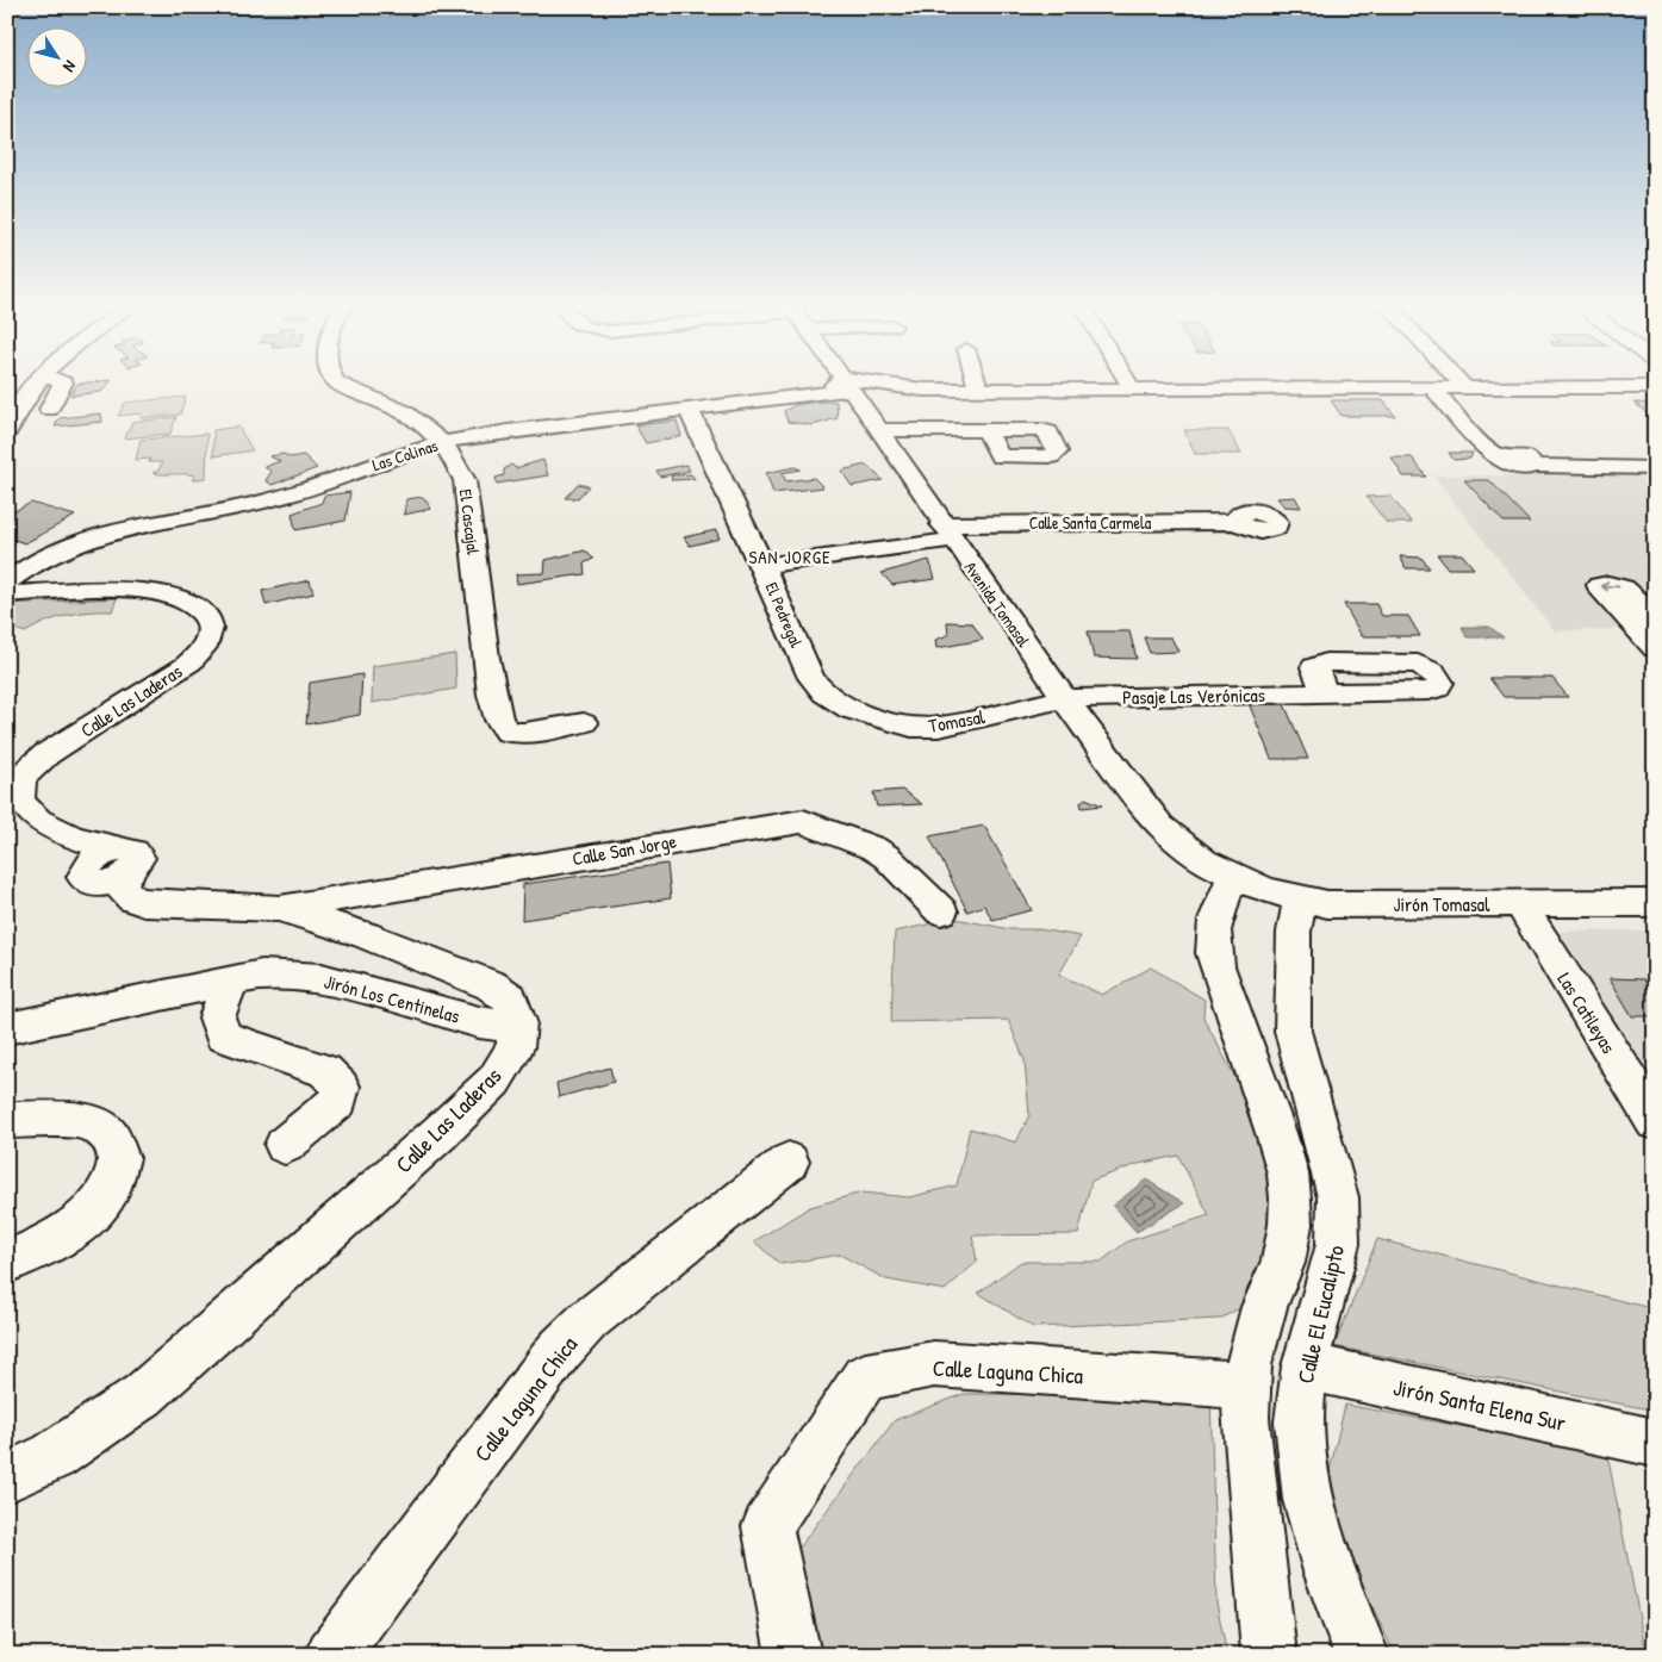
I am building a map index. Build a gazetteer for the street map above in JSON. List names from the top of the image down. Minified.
{"streets":{"street":["Las Colinas","El Cascajal","Calle Santa Carmela","Avenida Tomasal","El Pedregal","Pasaje Las Verónicas","Calle Las Laderas","Tomasal","Calle San Jorge","Jirón Tomasal","Jirón Los Centinelas","Las Catileyas","Calle El Eucalipto","Calle Laguna Chica","Jirón Santa Elena Sur"]},"crossings":[["Las Colinas","El Cascajal"],["Las Colinas","Avenida Tomasal"],["Las Colinas","El Pedregal"],["Calle Santa Carmela","Avenida Tomasal"],["Avenida Tomasal","Pasaje Las Verónicas"],["Avenida Tomasal","Tomasal"],["Avenida Tomasal","Jirón Tomasal"],["El Pedregal","Tomasal"],["Pasaje Las Verónicas","Tomasal"],["Calle Las Laderas","Calle San Jorge"],["Calle Las Laderas","Jirón Los Centinelas"],["Jirón Tomasal","Las Catileyas"],["Jirón Tomasal","Calle El Eucalipto"],["Calle El Eucalipto","Jirón Santa Elena Sur"]],"districts":["SAN JORGE"],"north":"bottom right"}
